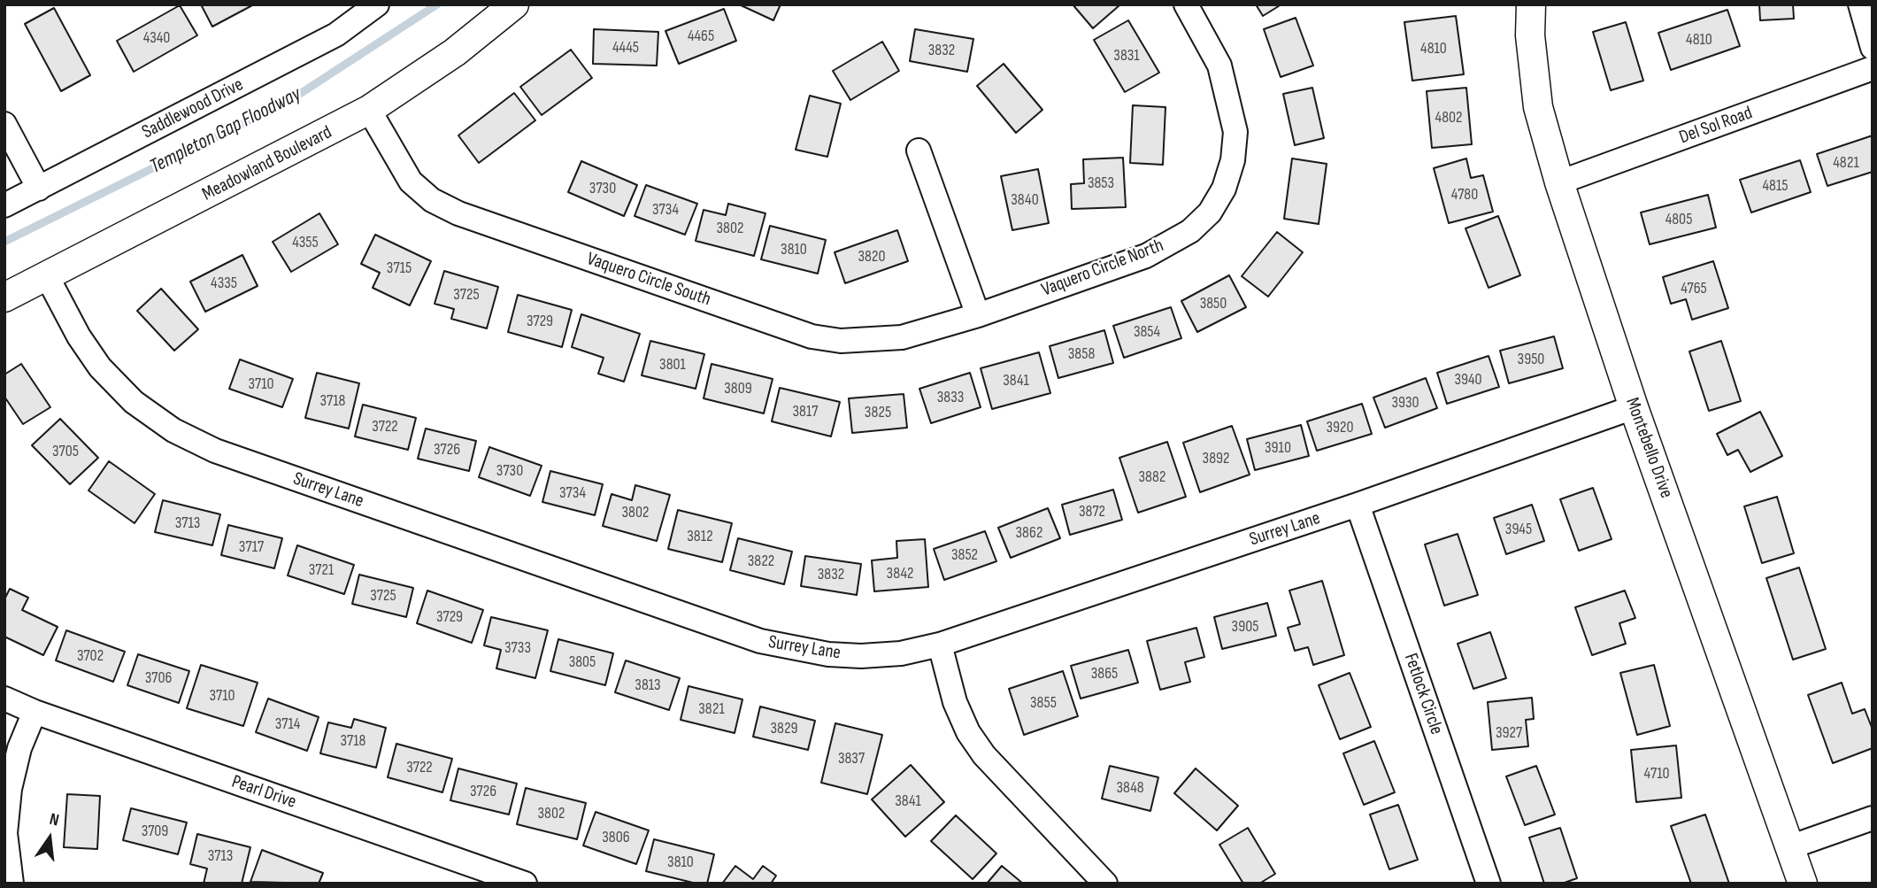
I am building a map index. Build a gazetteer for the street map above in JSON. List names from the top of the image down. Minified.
{"streets":{"street":["Saddlewood Drive","Del Sol Road","Meadowland Boulevard","Vaquero Circle North","Vaquero Circle South","Montebello Drive","Surrey Lane","Fetlock Circle","Pearl Drive"]},"crossings":[["Del Sol Road","Montebello Drive"],["Meadowland Boulevard","Vaquero Circle South"],["Meadowland Boulevard","Surrey Lane"],["Vaquero Circle North","Vaquero Circle South"],["Montebello Drive","Surrey Lane"],["Surrey Lane","Fetlock Circle"]],"water":["Templeton Gap Floodway"],"house_numbers":["4465","4340","4810","4445","4810","3832","3831","4802","4821","3853","4815","3730","4780","3840","3734","4805","3802","4355","3810","3820","3715","4335","4765","3725","3850","3729","3854","3858","3950","3801","3940","3841","3710","3809","3833","3718","3930","3817","3825","3722","3920","3910","3726","3705","3892","3730","3882","3734","3872","3802","3713","3945","3862","3812","3717","3852","3822","3721","3842","3832","3725","3729","3905","3733","3702","3805","3865","3706","3813","3710","3855","3821","3714","3829","3927","3718","3837","3722","4710","3848","3726","3841","3802","3709","3806","3713","3810"],"north":"top"}
